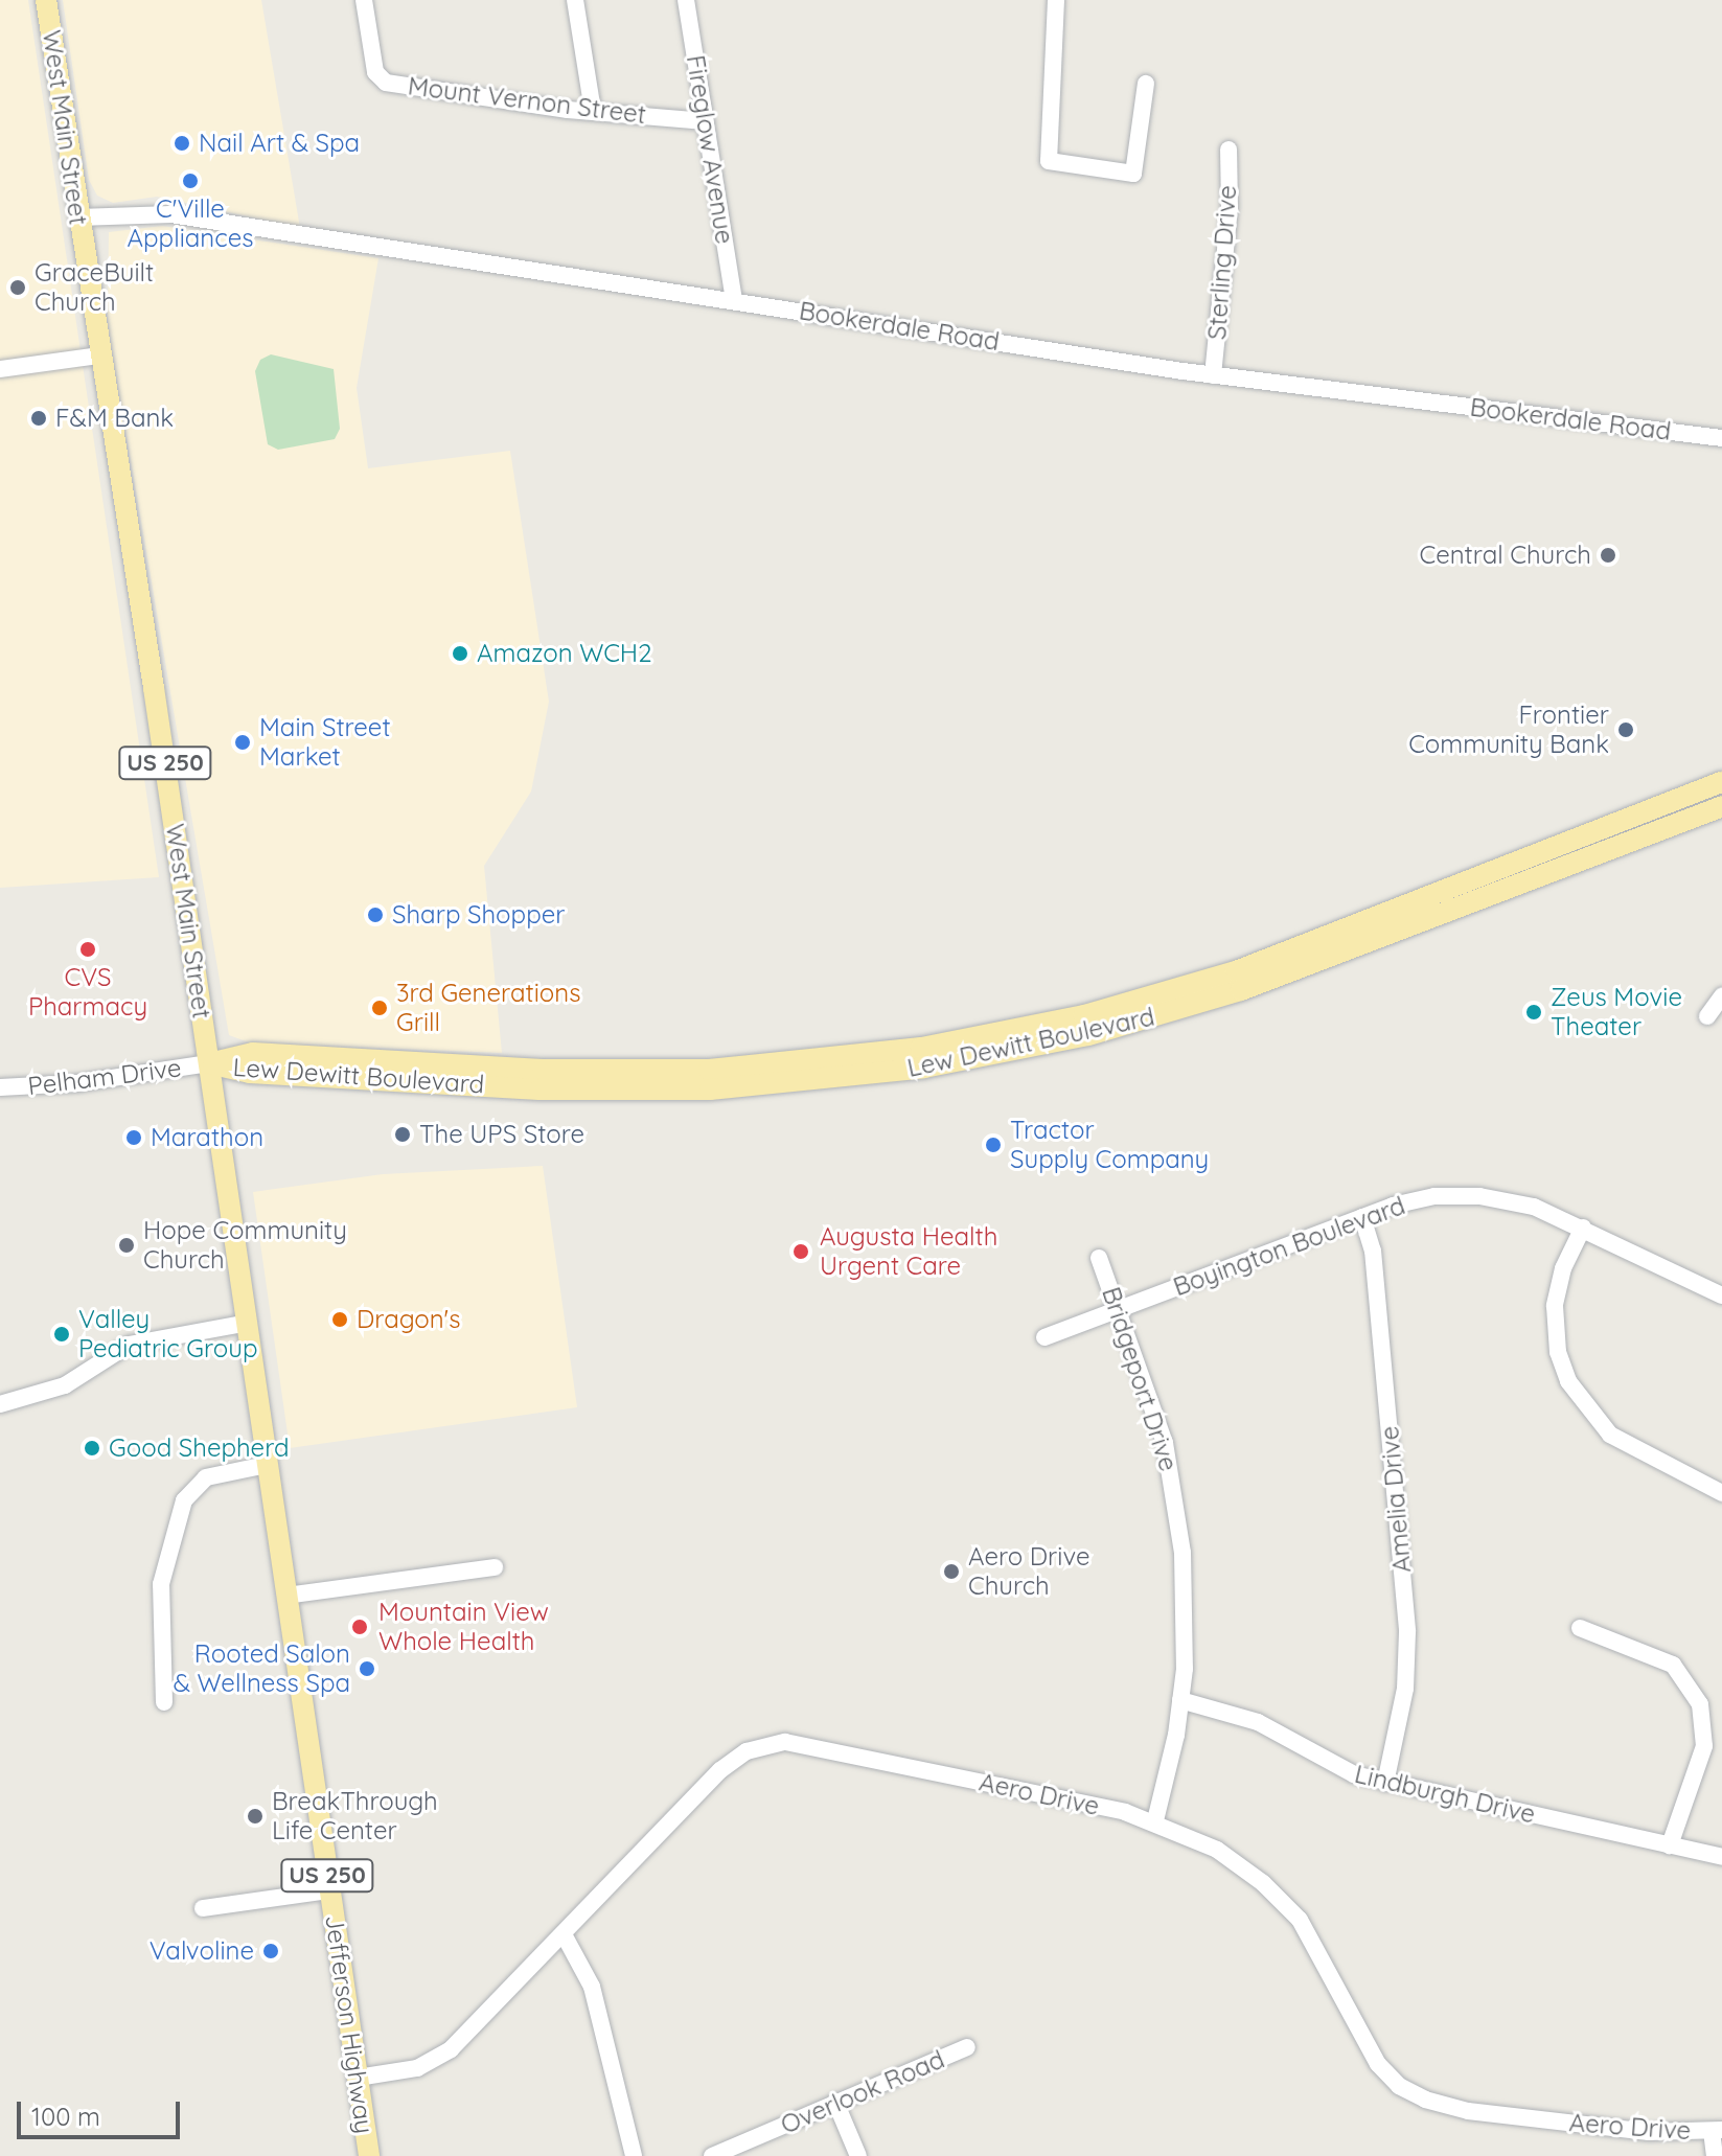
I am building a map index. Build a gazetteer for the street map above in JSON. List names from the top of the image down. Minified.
{"streets":{"main road":["West Main Street","US 250","Lew Dewitt Boulevard","Jefferson Highway"],"street":["Mount Vernon Street","Fireglow Avenue","Sterling Drive","Bookerdale Road","Pelham Drive","Boyington Boulevard","Bridgeport Drive","Amelia Drive","Aero Drive","Lindburgh Drive","Overlook Road"]},"crossings":[["Mount Vernon Street","Fireglow Avenue"],["West Main Street","Bookerdale Road"],["West Main Street","Lew Dewitt Boulevard"],["West Main Street","Pelham Drive"],["West Main Street","Jefferson Highway"],["Fireglow Avenue","Bookerdale Road"],["Sterling Drive","Bookerdale Road"],["Lew Dewitt Boulevard","Pelham Drive"],["Boyington Boulevard","Bridgeport Drive"],["Boyington Boulevard","Amelia Drive"],["Bridgeport Drive","Lindburgh Drive"],["Amelia Drive","Lindburgh Drive"],["Aero Drive","Jefferson Highway"]],"places":["Nail Art & Spa","C'Ville Appliances","GraceBuilt Church","F&M Bank","Central Church","Amazon WCH2","Frontier Community Bank","Main Street Market","Sharp Shopper","CVS Pharmacy","3rd Generations Grill","Zeus Movie Theater","The UPS Store","Marathon","Tractor Supply Company","Hope Community Church","Augusta Health Urgent Care","Dragon's","Valley Pediatric Group","Good Shepherd","Aero Drive Church","Mountain View Whole Health","Rooted Salon & Wellness Spa","BreakThrough Life Center","Valvoline"],"scale_bar":"100 m"}
